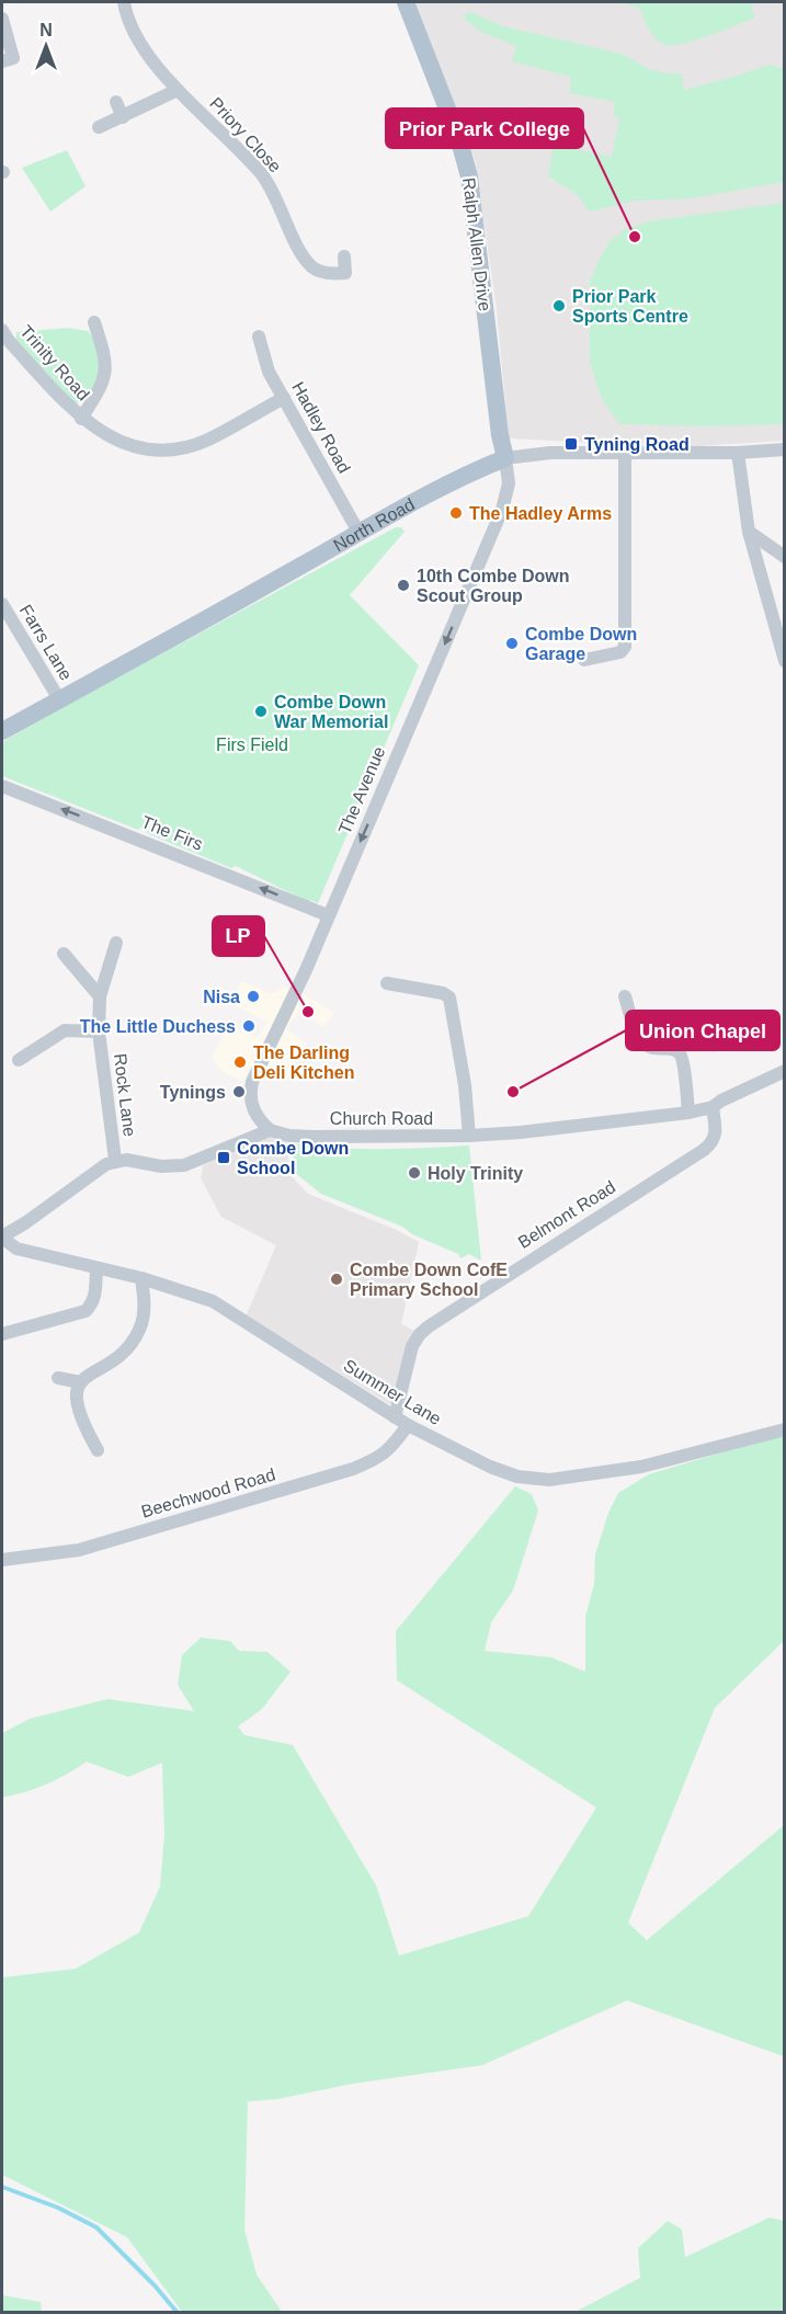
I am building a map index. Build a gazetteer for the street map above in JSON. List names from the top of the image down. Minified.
{"streets":{"main road":["Ralph Allen Drive","North Road"],"street":["Priory Close","Trinity Road","Hadley Road","Farrs Lane","The Avenue","The Firs","Rock Lane","Church Road","Belmont Road","Summer Lane","Beechwood Road"]},"crossings":[["Ralph Allen Drive","North Road"],["Ralph Allen Drive","The Avenue"],["Trinity Road","Hadley Road"],["Hadley Road","North Road"],["North Road","Farrs Lane"],["North Road","The Avenue"],["The Avenue","The Firs"],["The Avenue","Church Road"],["Church Road","Belmont Road"],["Belmont Road","Summer Lane"],["Summer Lane","Beechwood Road"]],"one_way":["The Avenue","The Firs"],"parks":["Firs Field"],"places":{"other":["Prior Park College","Prior Park Sports Centre","The Hadley Arms","10th Combe Down Scout Group","Combe Down Garage","Combe Down War Memorial","Nisa","LP","The Little Duchess","The Darling Deli Kitchen","Tynings","Union Chapel","Holy Trinity","Combe Down CofE Primary School"],"transit":["Tyning Road","Combe Down School"]},"north":"top"}
